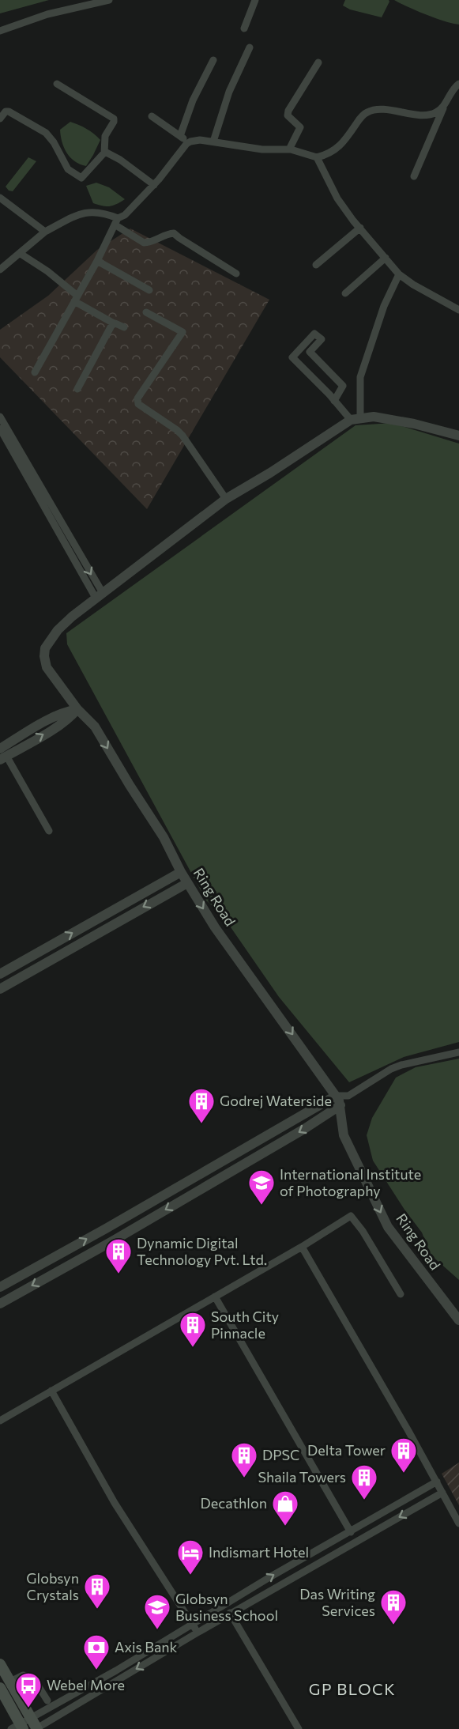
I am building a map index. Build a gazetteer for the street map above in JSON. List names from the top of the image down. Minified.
{"streets":{"street":["Ring Road"]},"one_way":["Ring Road"],"districts":["GP BLOCK"],"places":{"building":["Godrej Waterside","Dynamic Digital Technology Pvt. Ltd.","South City Pinnacle","Delta Tower","DPSC","Shaila Towers","Globsyn Crystals","Das Writing Services"],"school or university":["International Institute of Photography","Globsyn Business School"],"shop":["Decathlon"],"hotel":["Indismart Hotel"],"bank":["Axis Bank"],"bus stop":["Webel More"]}}
